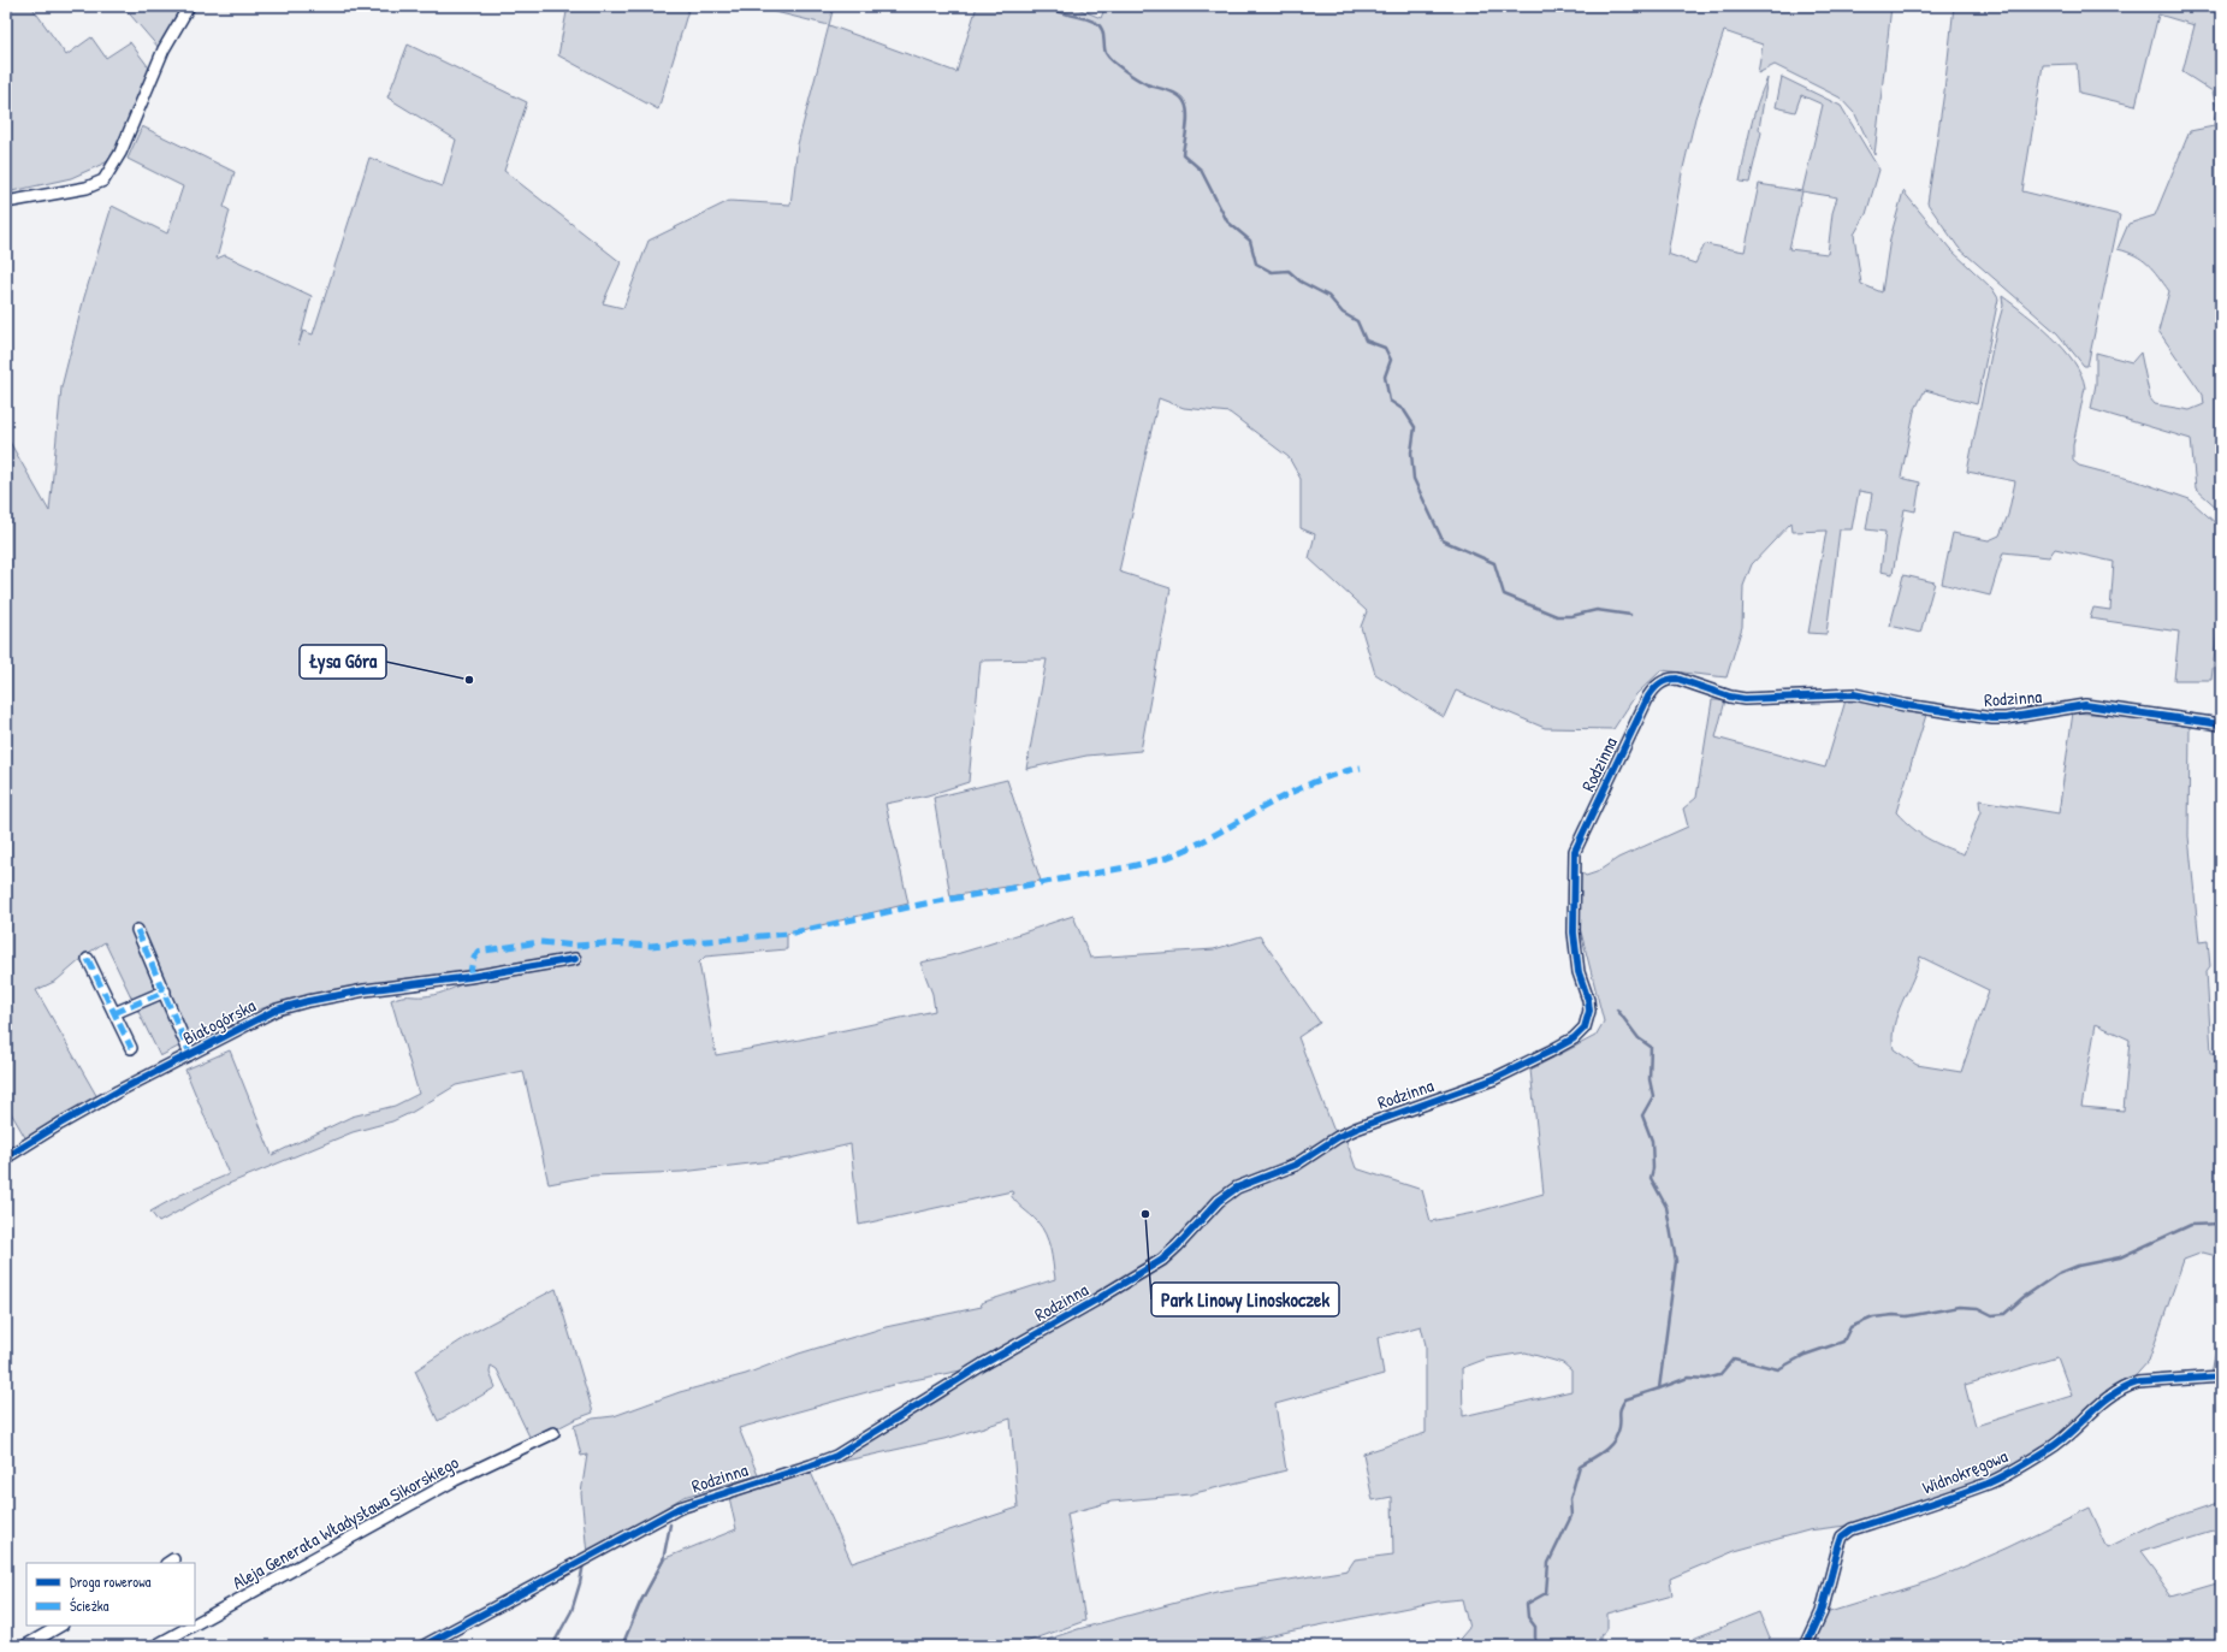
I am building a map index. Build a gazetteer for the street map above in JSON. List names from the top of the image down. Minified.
{"streets":{"street":["Rodzinna","Białogórska","Widnokręgowa","Aleja Generała Władysława Sikorskiego"]},"places":["Łysa Góra","Park Linowy Linoskoczek"],"legend":["Droga rowerowa","Ścieżka"]}
